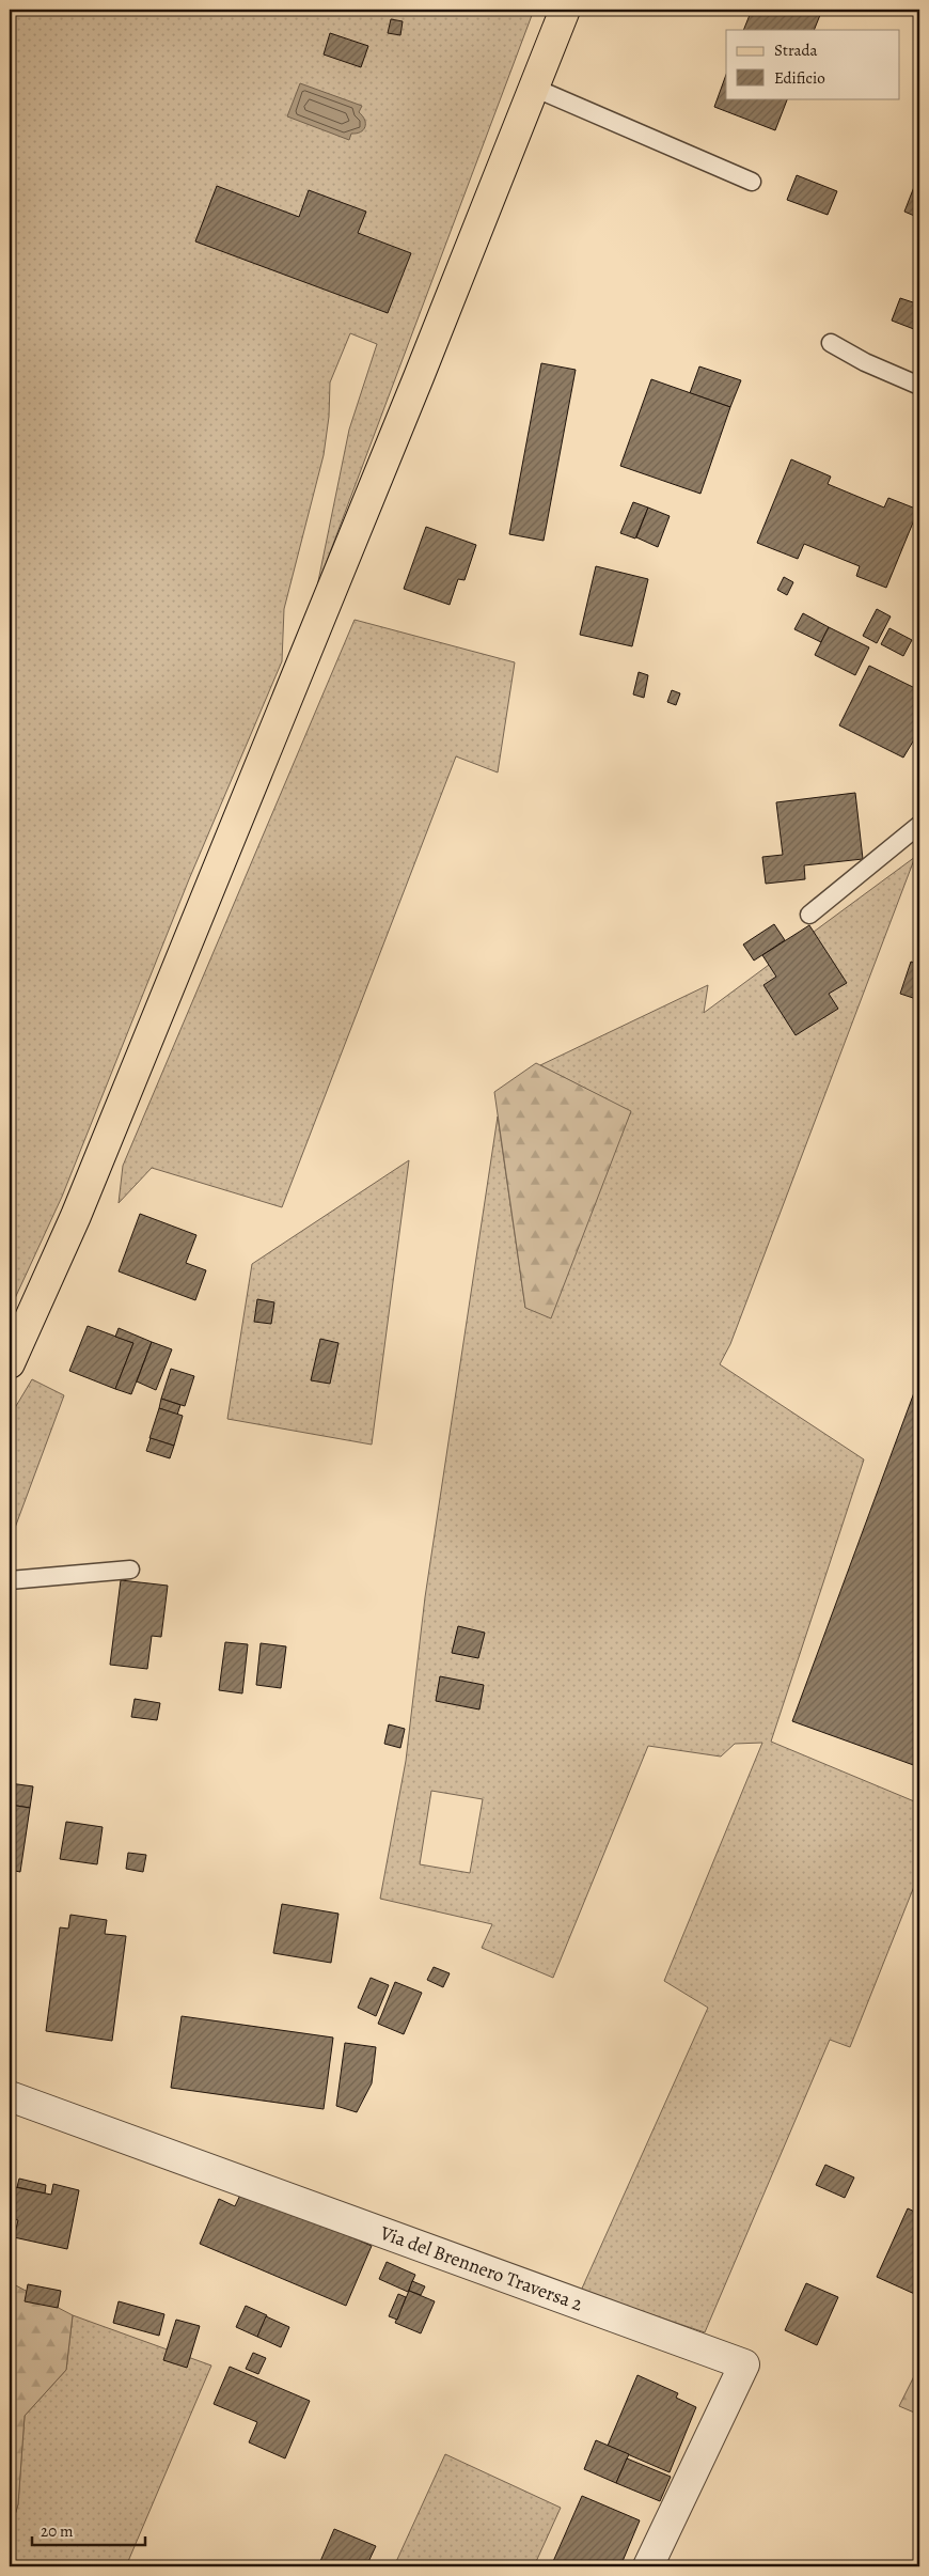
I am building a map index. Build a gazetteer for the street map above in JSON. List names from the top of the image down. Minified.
{"streets":{"street":["Via del Brennero Traversa 2"]},"legend":["Strada","Edificio"],"scale_bar":"20 m"}
